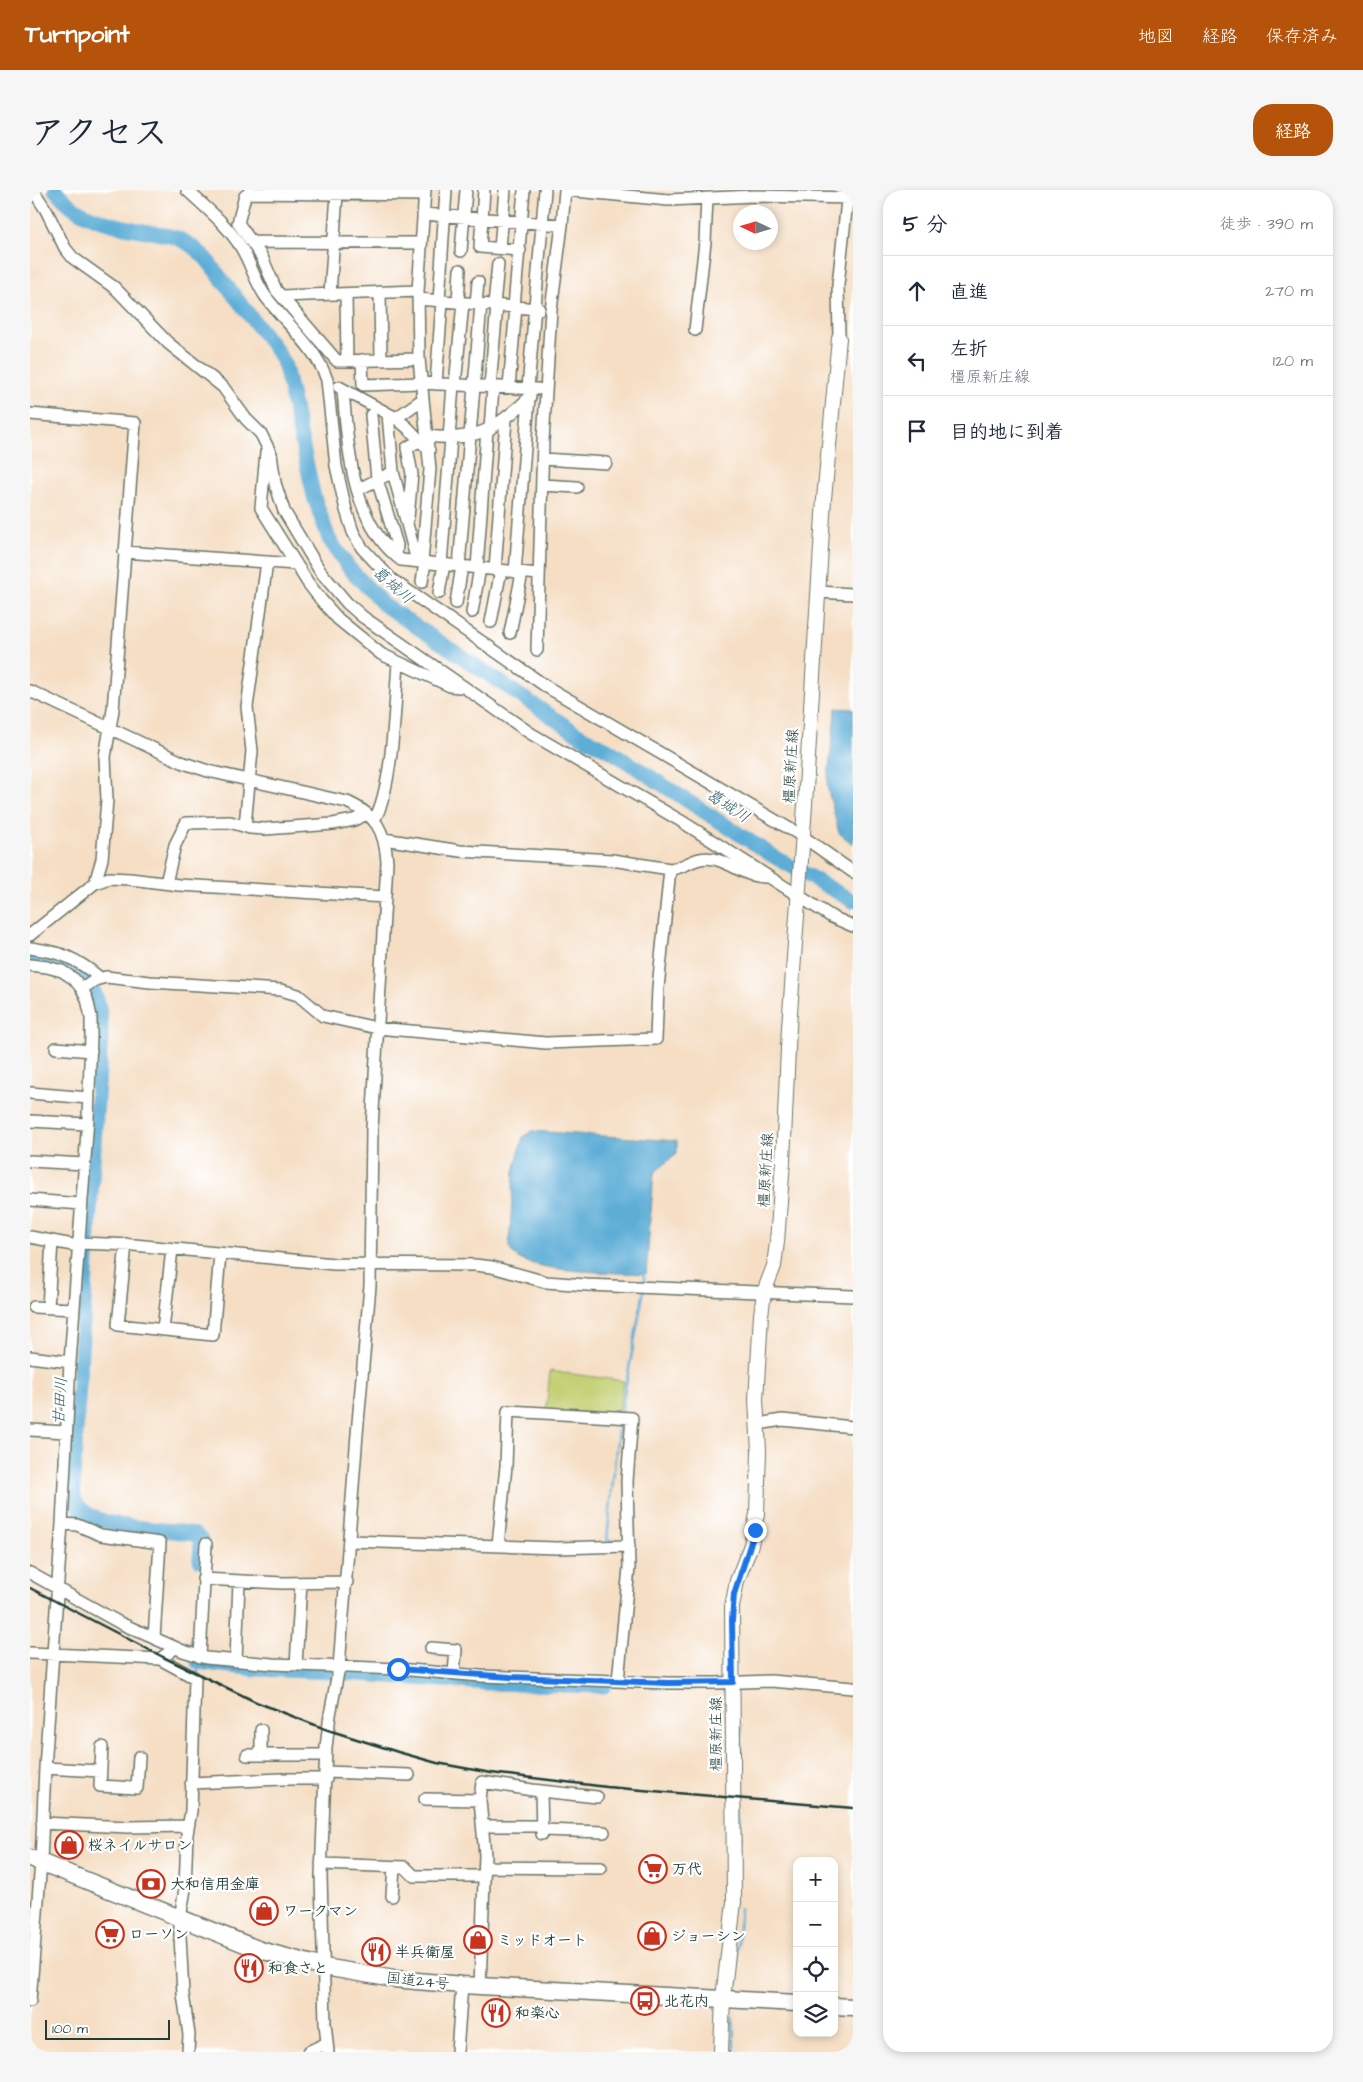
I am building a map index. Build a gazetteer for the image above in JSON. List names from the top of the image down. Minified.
{"streets":{"highway":["国道24号"],"main road":["橿原新庄線"]},"crossings":[["橿原新庄線","国道24号"]],"water":["葛城川","甘田川"],"places":{"shop":["桜ネイルサロン","ワークマン","ジョーシン","ミッドオート"],"supermarket":["万代","ローソン"],"bank":["大和信用金庫"],"restaurant":["半兵衛屋","和食さと","和楽心"],"bus stop":["北花内"]},"scale_bar":"100 m","north":"left","page":{"header":"Turnpoint","nav":["地図","経路","保存済み"],"title":"アクセス","buttons":"経路","heading":["5 分","徒歩 · 390 m"],"list":[["直進","270 m"],["左折","橿原新庄線","120 m"],"目的地に到着"],"map_buttons":["+","−"],"scale":"100 m"}}
